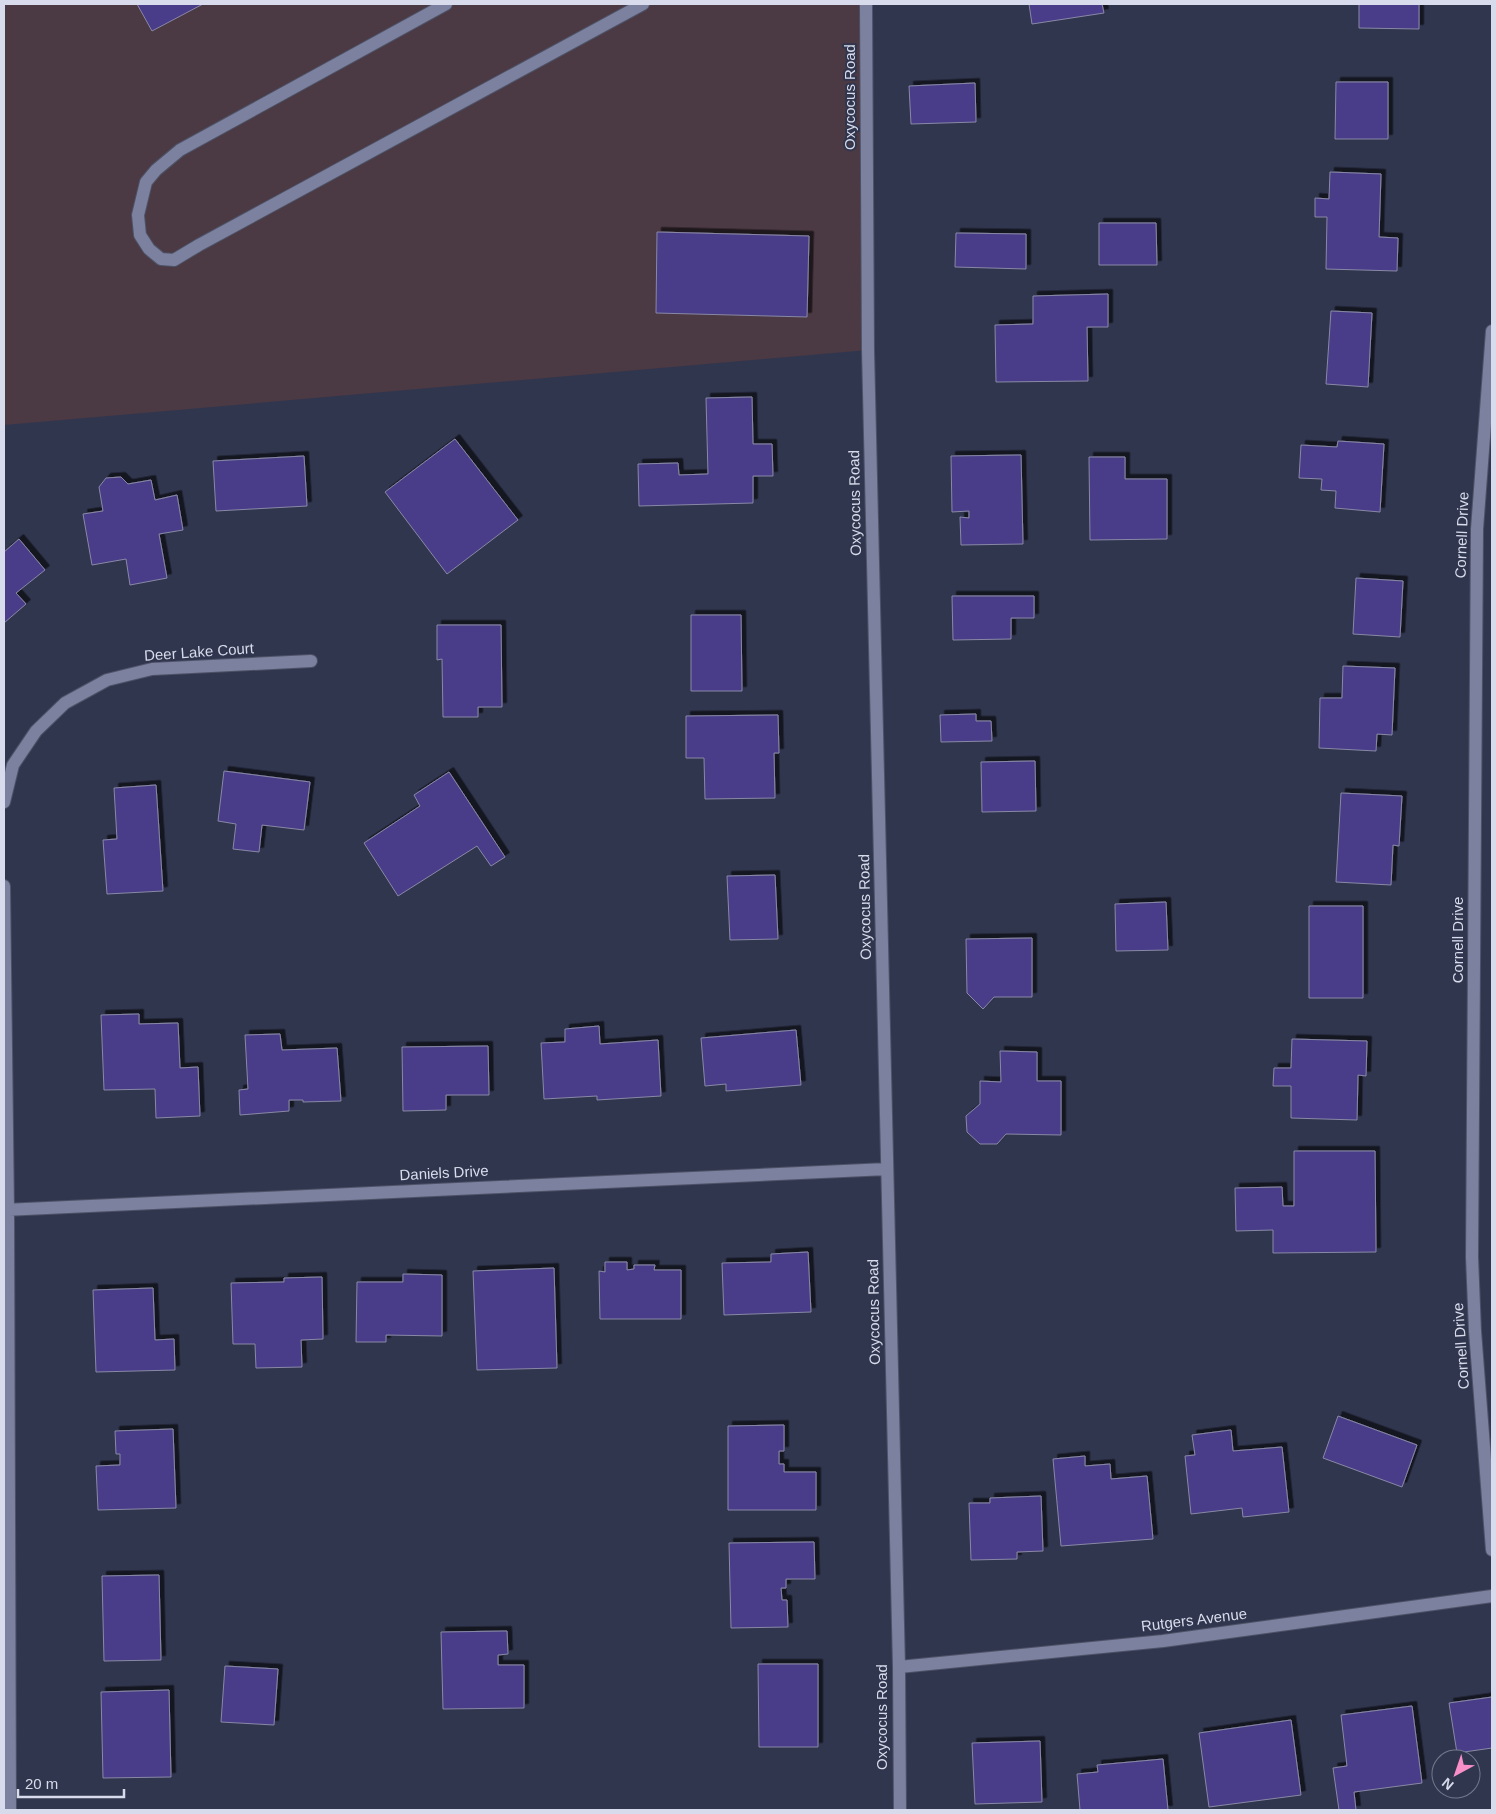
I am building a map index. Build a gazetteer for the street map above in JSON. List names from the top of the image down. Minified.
{"streets":{"street":["Oxycocus Road","Cornell Drive","Deer Lake Court","Daniels Drive","Rutgers Avenue"]},"crossings":[["Oxycocus Road","Daniels Drive"],["Oxycocus Road","Rutgers Avenue"]],"scale_bar":"20 m","north":"bottom left"}
